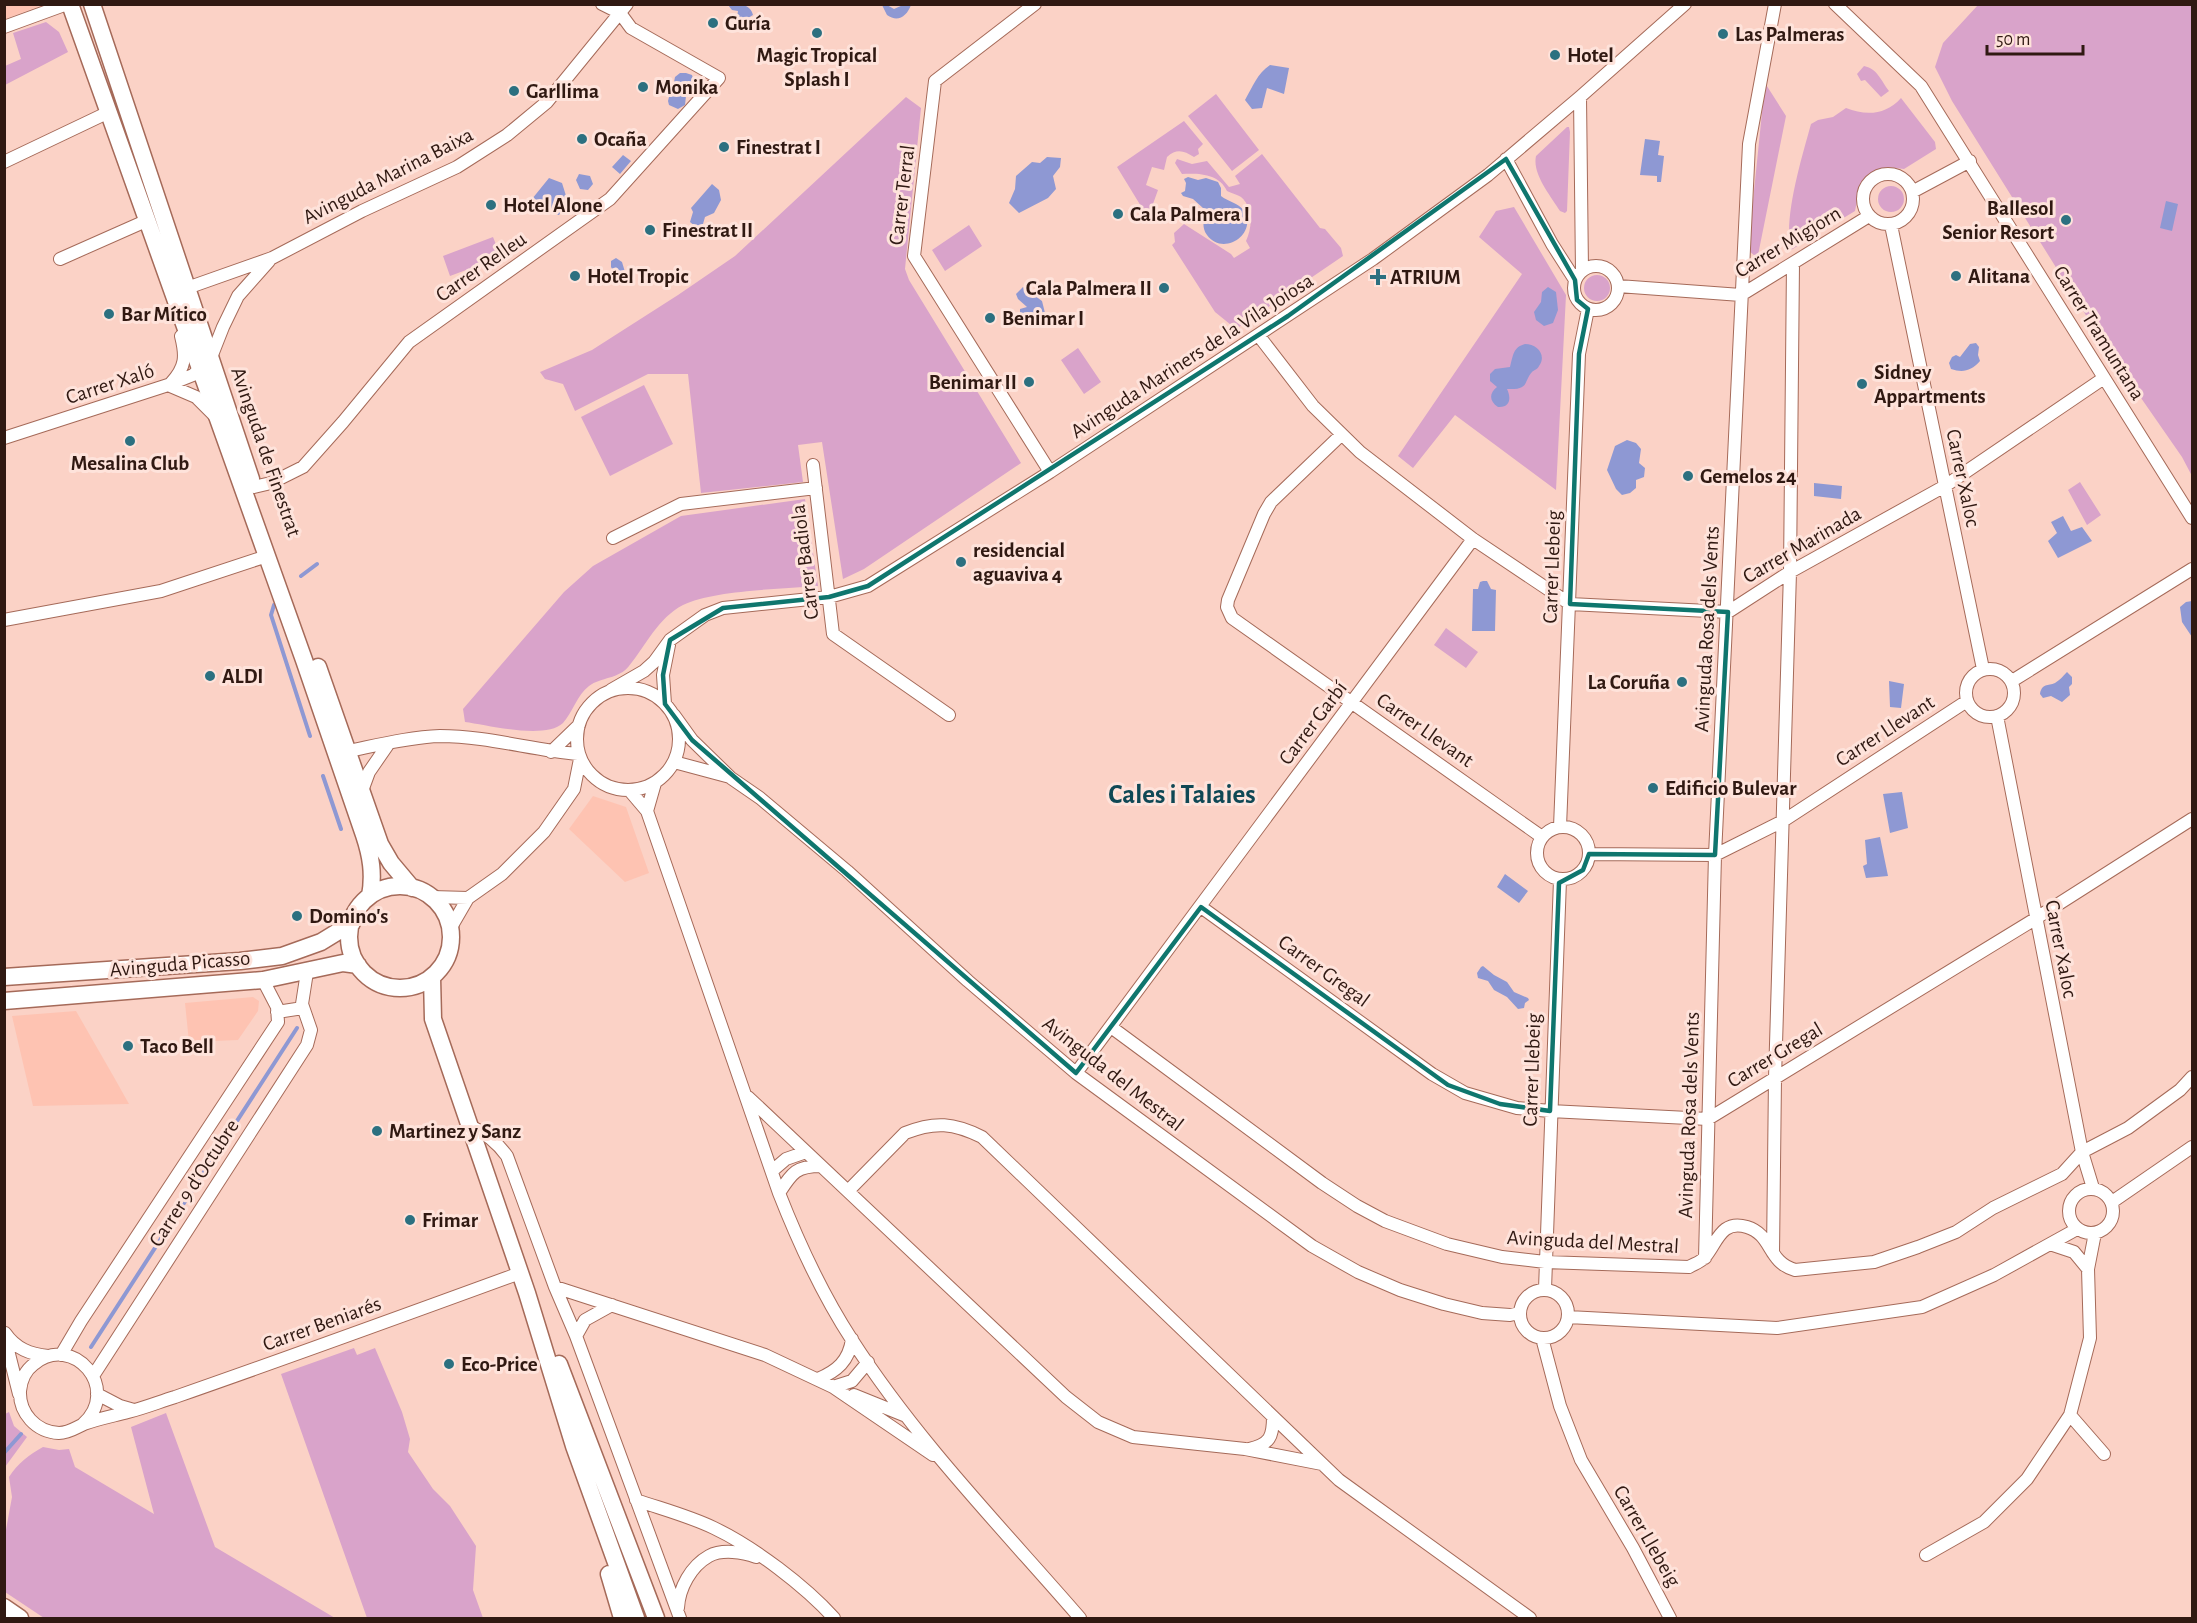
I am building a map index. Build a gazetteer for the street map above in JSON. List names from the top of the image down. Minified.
{"streets":{"main road":["Avinguda de Finestrat","Avinguda Picasso"],"street":["Avinguda Marina Baixa","Carrer Terral","Carrer Migjorn","Carrer Relleu","Carrer Tramuntana","Avinguda Mariners de la Vila Joiosa","Carrer Xaló","Carrer Xaloc","Carrer Marinada","Carrer Badiola","Carrer Llebeig","Avinguda Rosa dels Vents","Carrer Garbí","Carrer Llevant","Carrer Gregal","Avinguda del Mestral","Carrer 9 d’Octubre","Carrer Beniarés"]},"crossings":[["Avinguda Marina Baixa","Carrer Relleu"],["Avinguda Marina Baixa","Avinguda de Finestrat"],["Carrer Terral","Avinguda Mariners de la Vila Joiosa"],["Carrer Migjorn","Carrer Xaloc"],["Carrer Migjorn","Carrer Llebeig"],["Carrer Migjorn","Avinguda Rosa dels Vents"],["Carrer Relleu","Avinguda de Finestrat"],["Carrer Tramuntana","Carrer Marinada"],["Avinguda Mariners de la Vila Joiosa","Carrer Badiola"],["Avinguda Mariners de la Vila Joiosa","Avinguda del Mestral"],["Carrer Xaló","Avinguda de Finestrat"],["Avinguda de Finestrat","Avinguda Picasso"],["Carrer Xaloc","Carrer Marinada"],["Carrer Xaloc","Carrer Llevant"],["Carrer Xaloc","Carrer Gregal"],["Carrer Marinada","Avinguda Rosa dels Vents"],["Carrer Llebeig","Carrer Llevant"],["Carrer Llebeig","Carrer Gregal"],["Carrer Llebeig","Avinguda del Mestral"],["Avinguda Rosa dels Vents","Carrer Llevant"],["Avinguda Rosa dels Vents","Carrer Gregal"],["Avinguda Rosa dels Vents","Avinguda del Mestral"],["Carrer Garbí","Carrer Llevant"],["Carrer Garbí","Carrer Gregal"],["Carrer Garbí","Avinguda del Mestral"],["Avinguda Picasso","Carrer 9 d’Octubre"],["Carrer 9 d’Octubre","Carrer Beniarés"]],"districts":["Cales i Talaies"],"places":{"other":["Guría","Magic Tropical Splash I","Las Palmeras","Hotel","Monika","Garllima","Ocaña","Finestrat I","Hotel Alone","Cala Palmera I","Ballesol Senior Resort","Finestrat II","Hotel Tropic","Alitana","Cala Palmera II","Bar Mítico","Benimar I","Benimar II","Sidney Appartments","Mesalina Club","Gemelos 24","residencial aguaviva 4","ALDI","La Coruña","Edificio Bulevar","Domino's","Taco Bell","Martinez y Sanz","Frimar","Eco-Price"],"health":["ATRIUM"]},"scale_bar":"50 m"}
